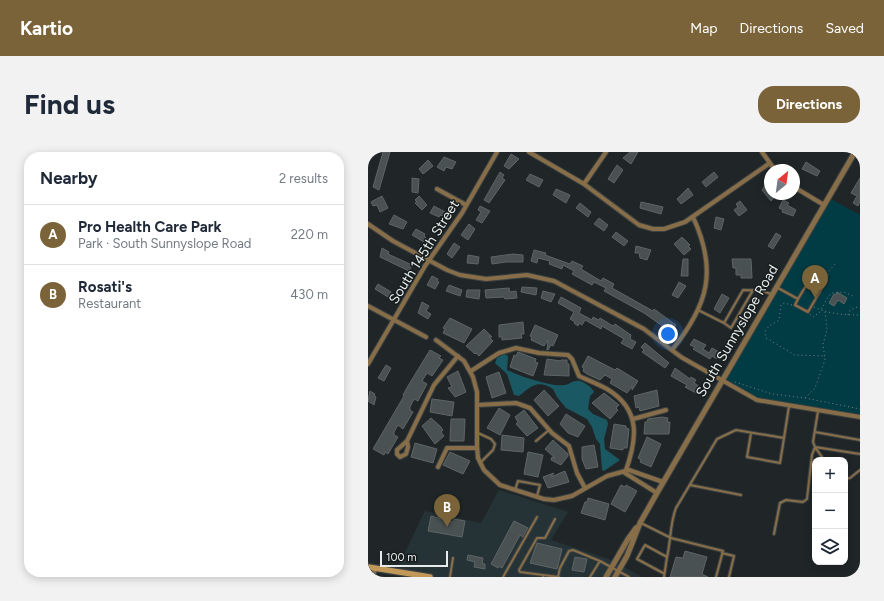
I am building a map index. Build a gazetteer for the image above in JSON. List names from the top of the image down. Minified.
{"streets":{"street":["South 145th Street","South Sunnyslope Road"]},"scale_bar":"100 m","north":"top right","page":{"header":"Kartio","nav":["Map","Directions","Saved"],"buttons":"Directions","title":"Find us","heading":["Nearby","2 results"],"list":[{"mark":"A","name":"Pro Health Care Park","note":"Park · South Sunnyslope Road","value":"220 m"},{"mark":"B","name":"Rosati's","note":"Restaurant","value":"430 m"}],"pins":["A","B"],"map_buttons":["+","−"],"scale":"100 m"}}
